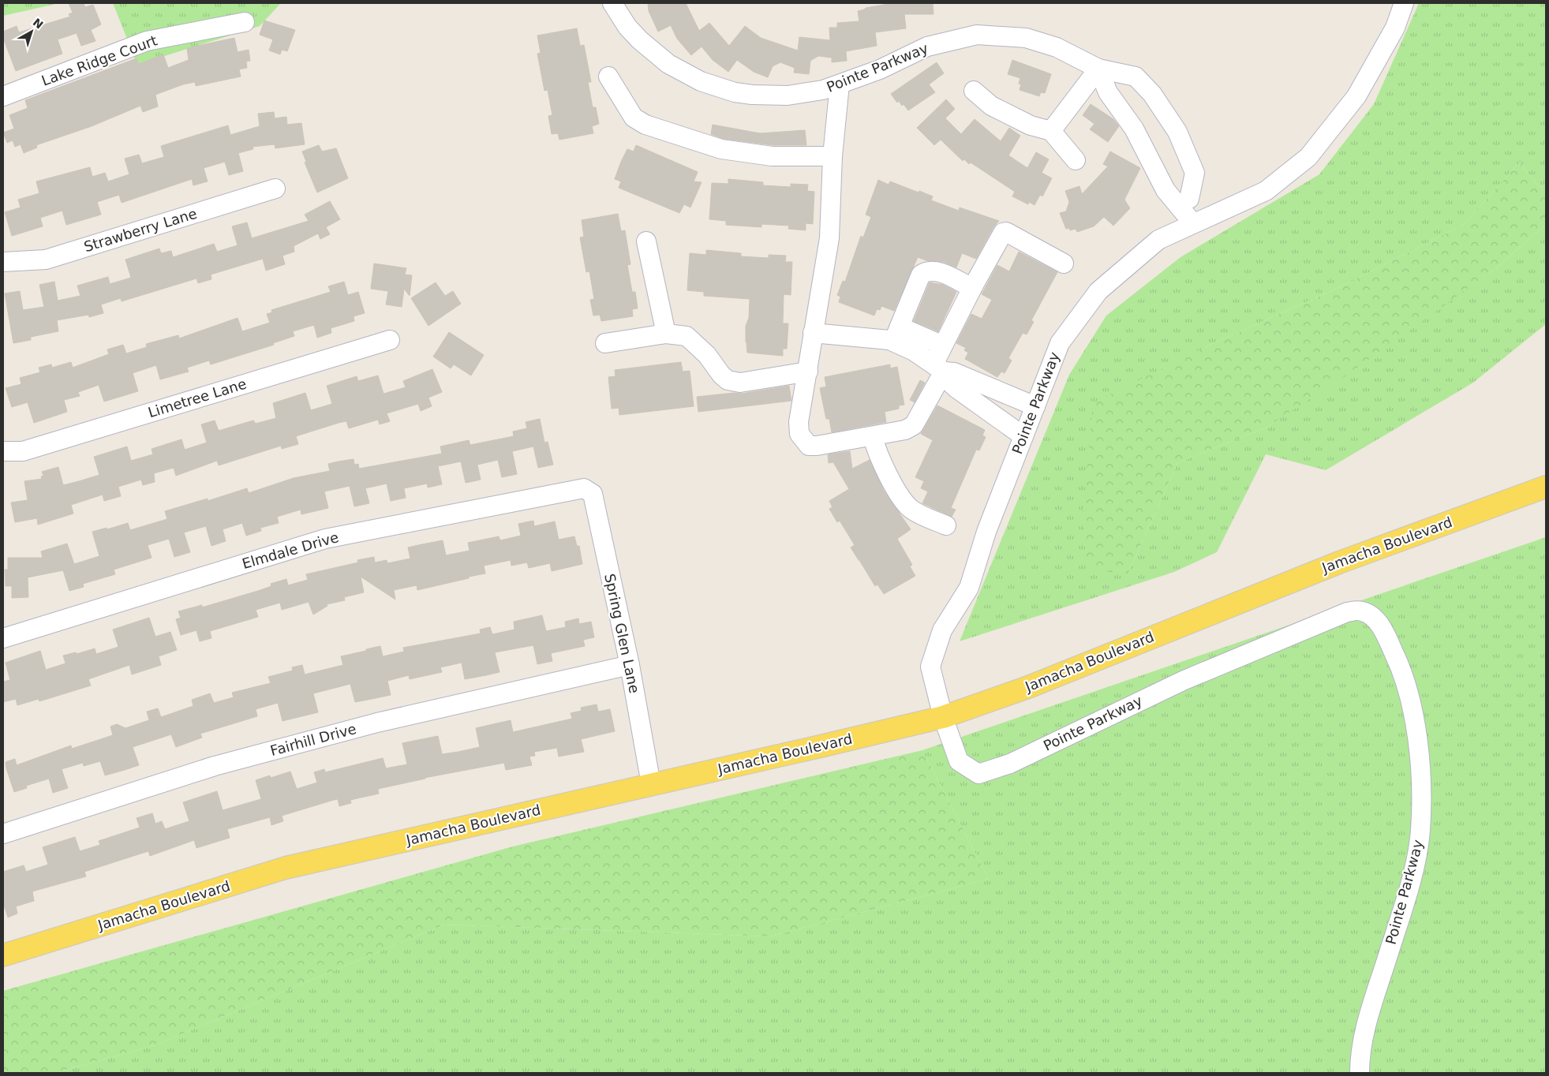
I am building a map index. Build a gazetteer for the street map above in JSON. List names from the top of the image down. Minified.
{"streets":{"main road":["Jamacha Boulevard"],"street":["Lake Ridge Court","Pointe Parkway","Strawberry Lane","Limetree Lane","Elmdale Drive","Spring Glen Lane","Fairhill Drive"]},"crossings":[["Pointe Parkway","Jamacha Boulevard"],["Jamacha Boulevard","Spring Glen Lane"],["Elmdale Drive","Spring Glen Lane"],["Spring Glen Lane","Fairhill Drive"]],"north":"top right"}
